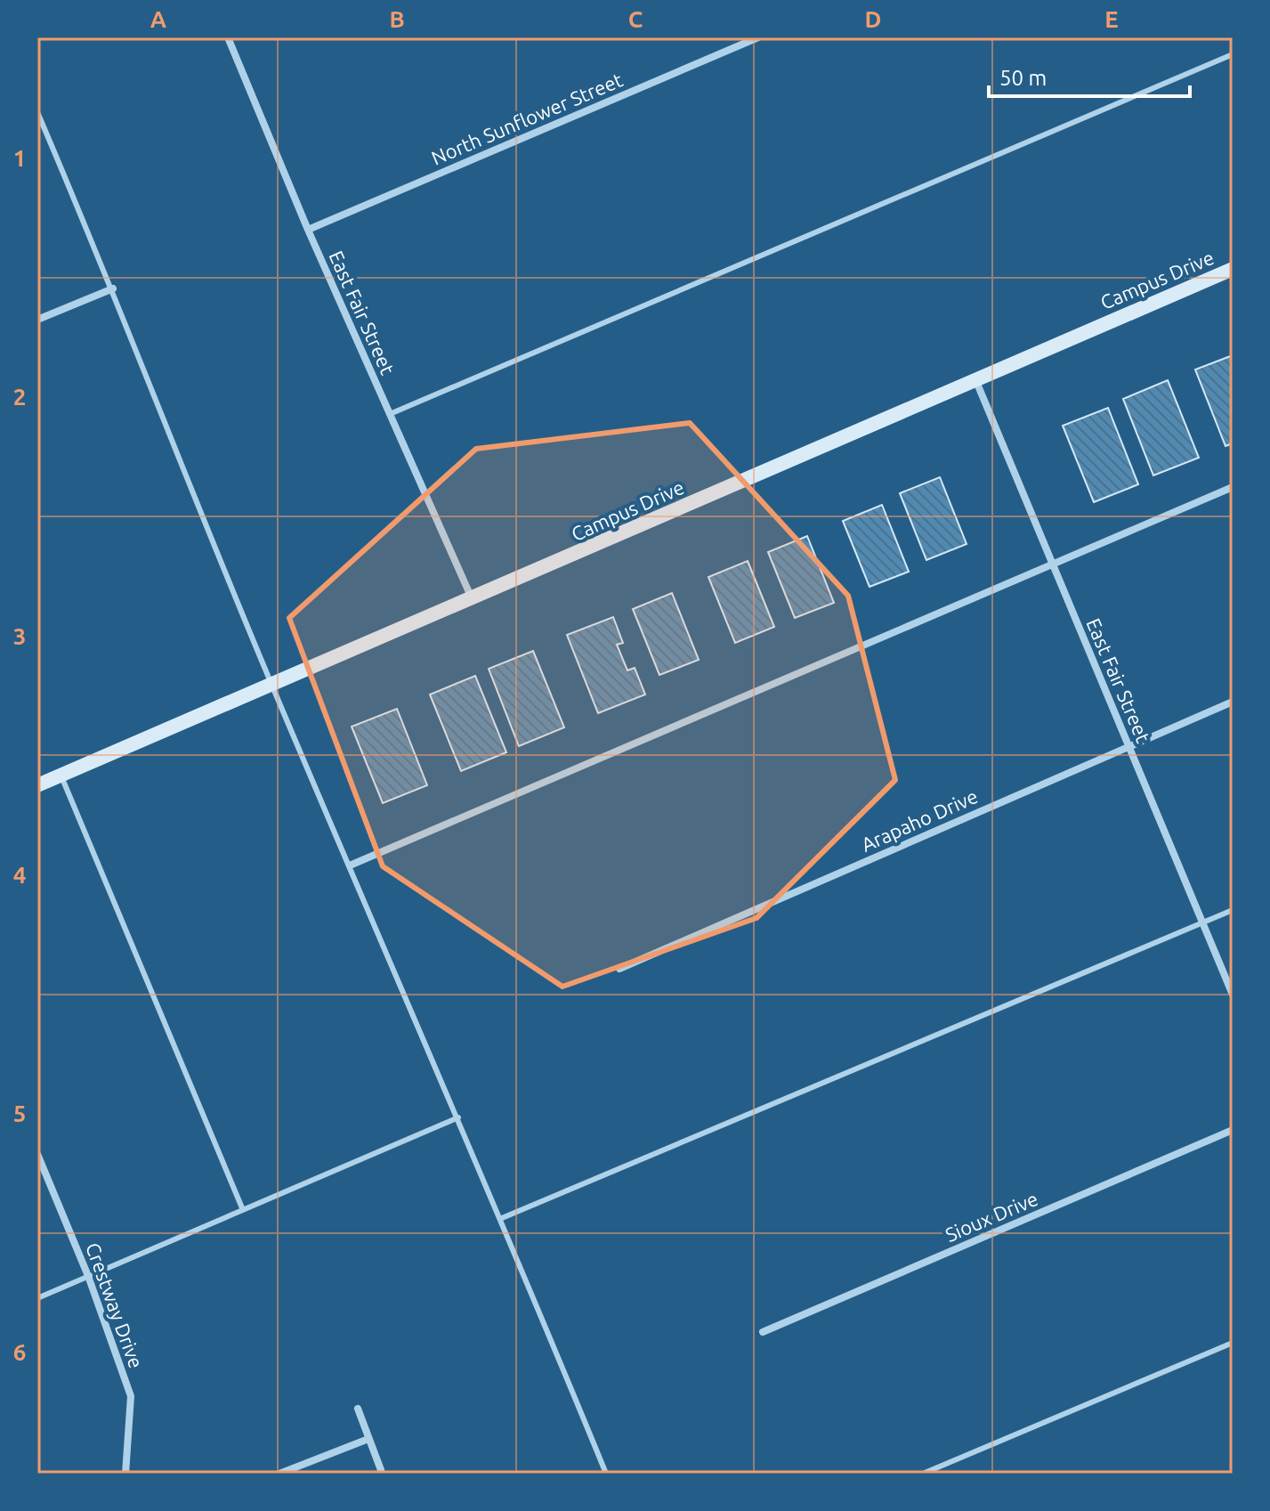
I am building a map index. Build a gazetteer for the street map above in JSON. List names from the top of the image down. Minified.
{"streets":{"main road":["Campus Drive"],"street":["North Sunflower Street","East Fair Street","Arapaho Drive","Sioux Drive","Crestway Drive"]},"crossings":[["North Sunflower Street","East Fair Street"],["Campus Drive","East Fair Street"],["East Fair Street","Arapaho Drive"]],"scale_bar":"50 m","grid":{"columns":["A","B","C","D","E"],"rows":["1","2","3","4","5","6"]}}
